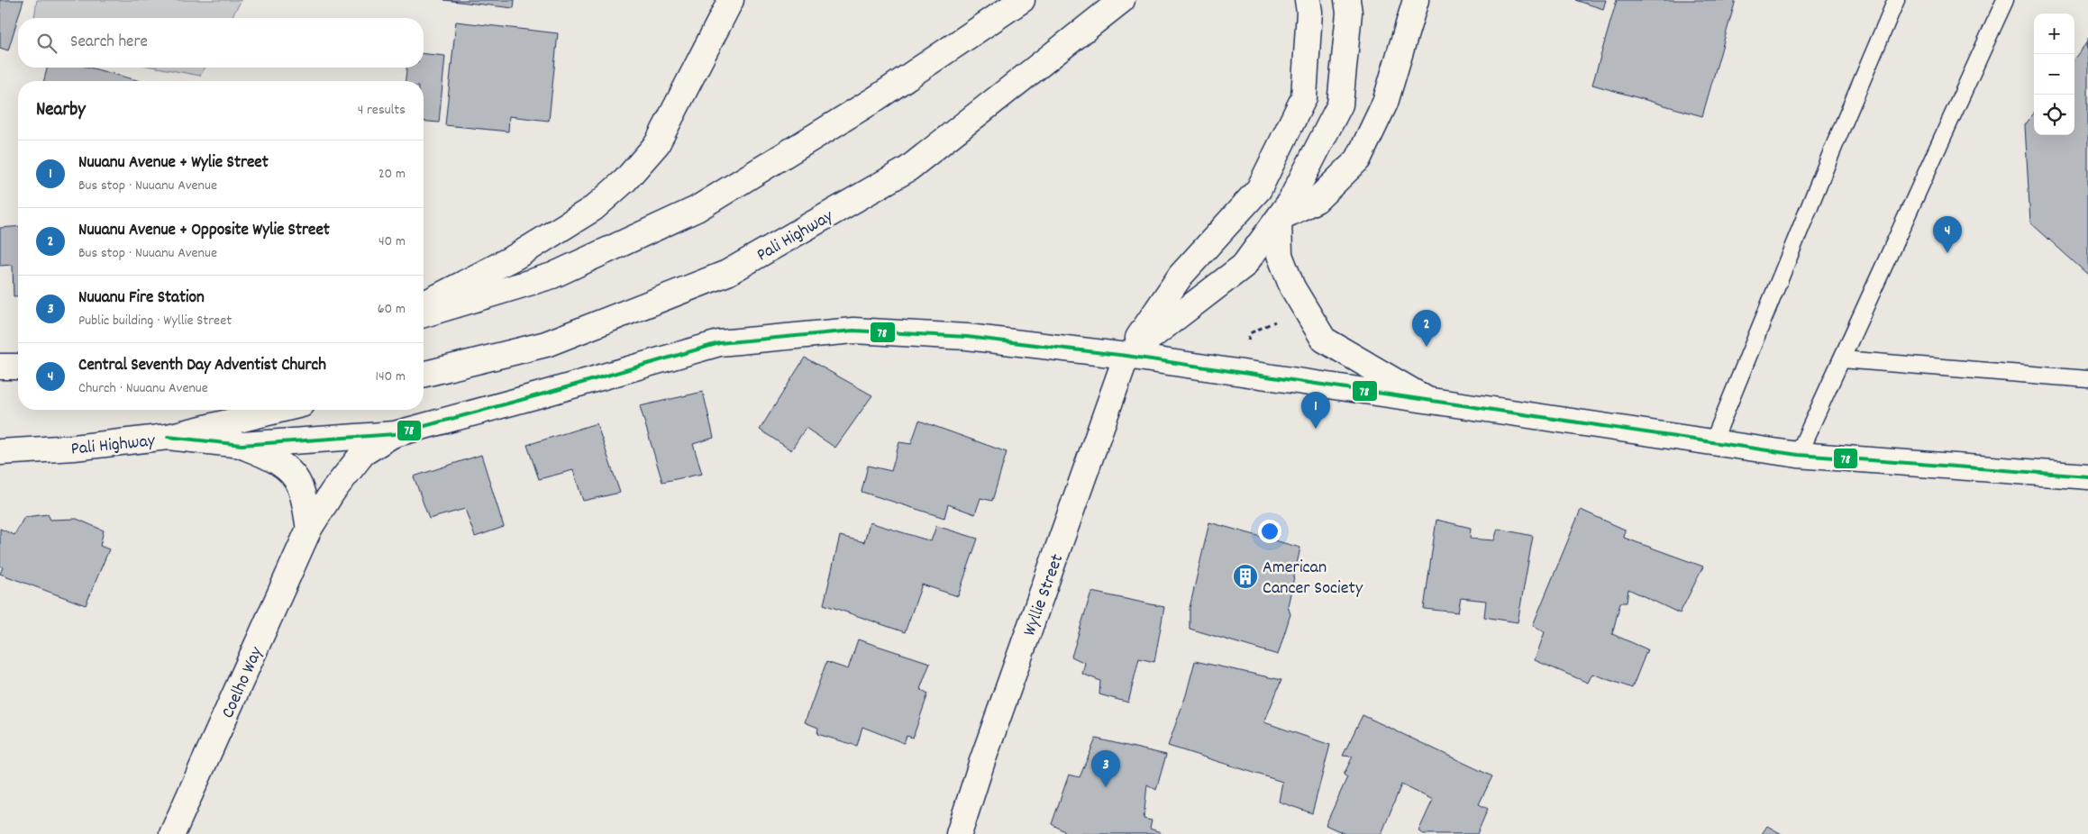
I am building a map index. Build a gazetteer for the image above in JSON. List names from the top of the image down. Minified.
{"streets":{"main road":["Pali Highway","Wyllie Street","Coelho Way"]},"places":{"building":["American Cancer Society"]},"lines":["transit line 78"],"page":{"map_buttons":["+","−"],"search":"Search here","heading":["Nearby","4 results"],"list":[{"mark":"1","name":"Nuuanu Avenue + Wylie Street","note":"Bus stop · Nuuanu Avenue","value":"20 m"},{"mark":"2","name":"Nuuanu Avenue + Opposite Wylie Street","note":"Bus stop · Nuuanu Avenue","value":"40 m"},{"mark":"3","name":"Nuuanu Fire Station","note":"Public building · Wyllie Street","value":"60 m"},{"mark":"4","name":"Central Seventh Day Adventist Church","note":"Church · Nuuanu Avenue","value":"140 m"}],"pins":["4","2","1","3"]}}
